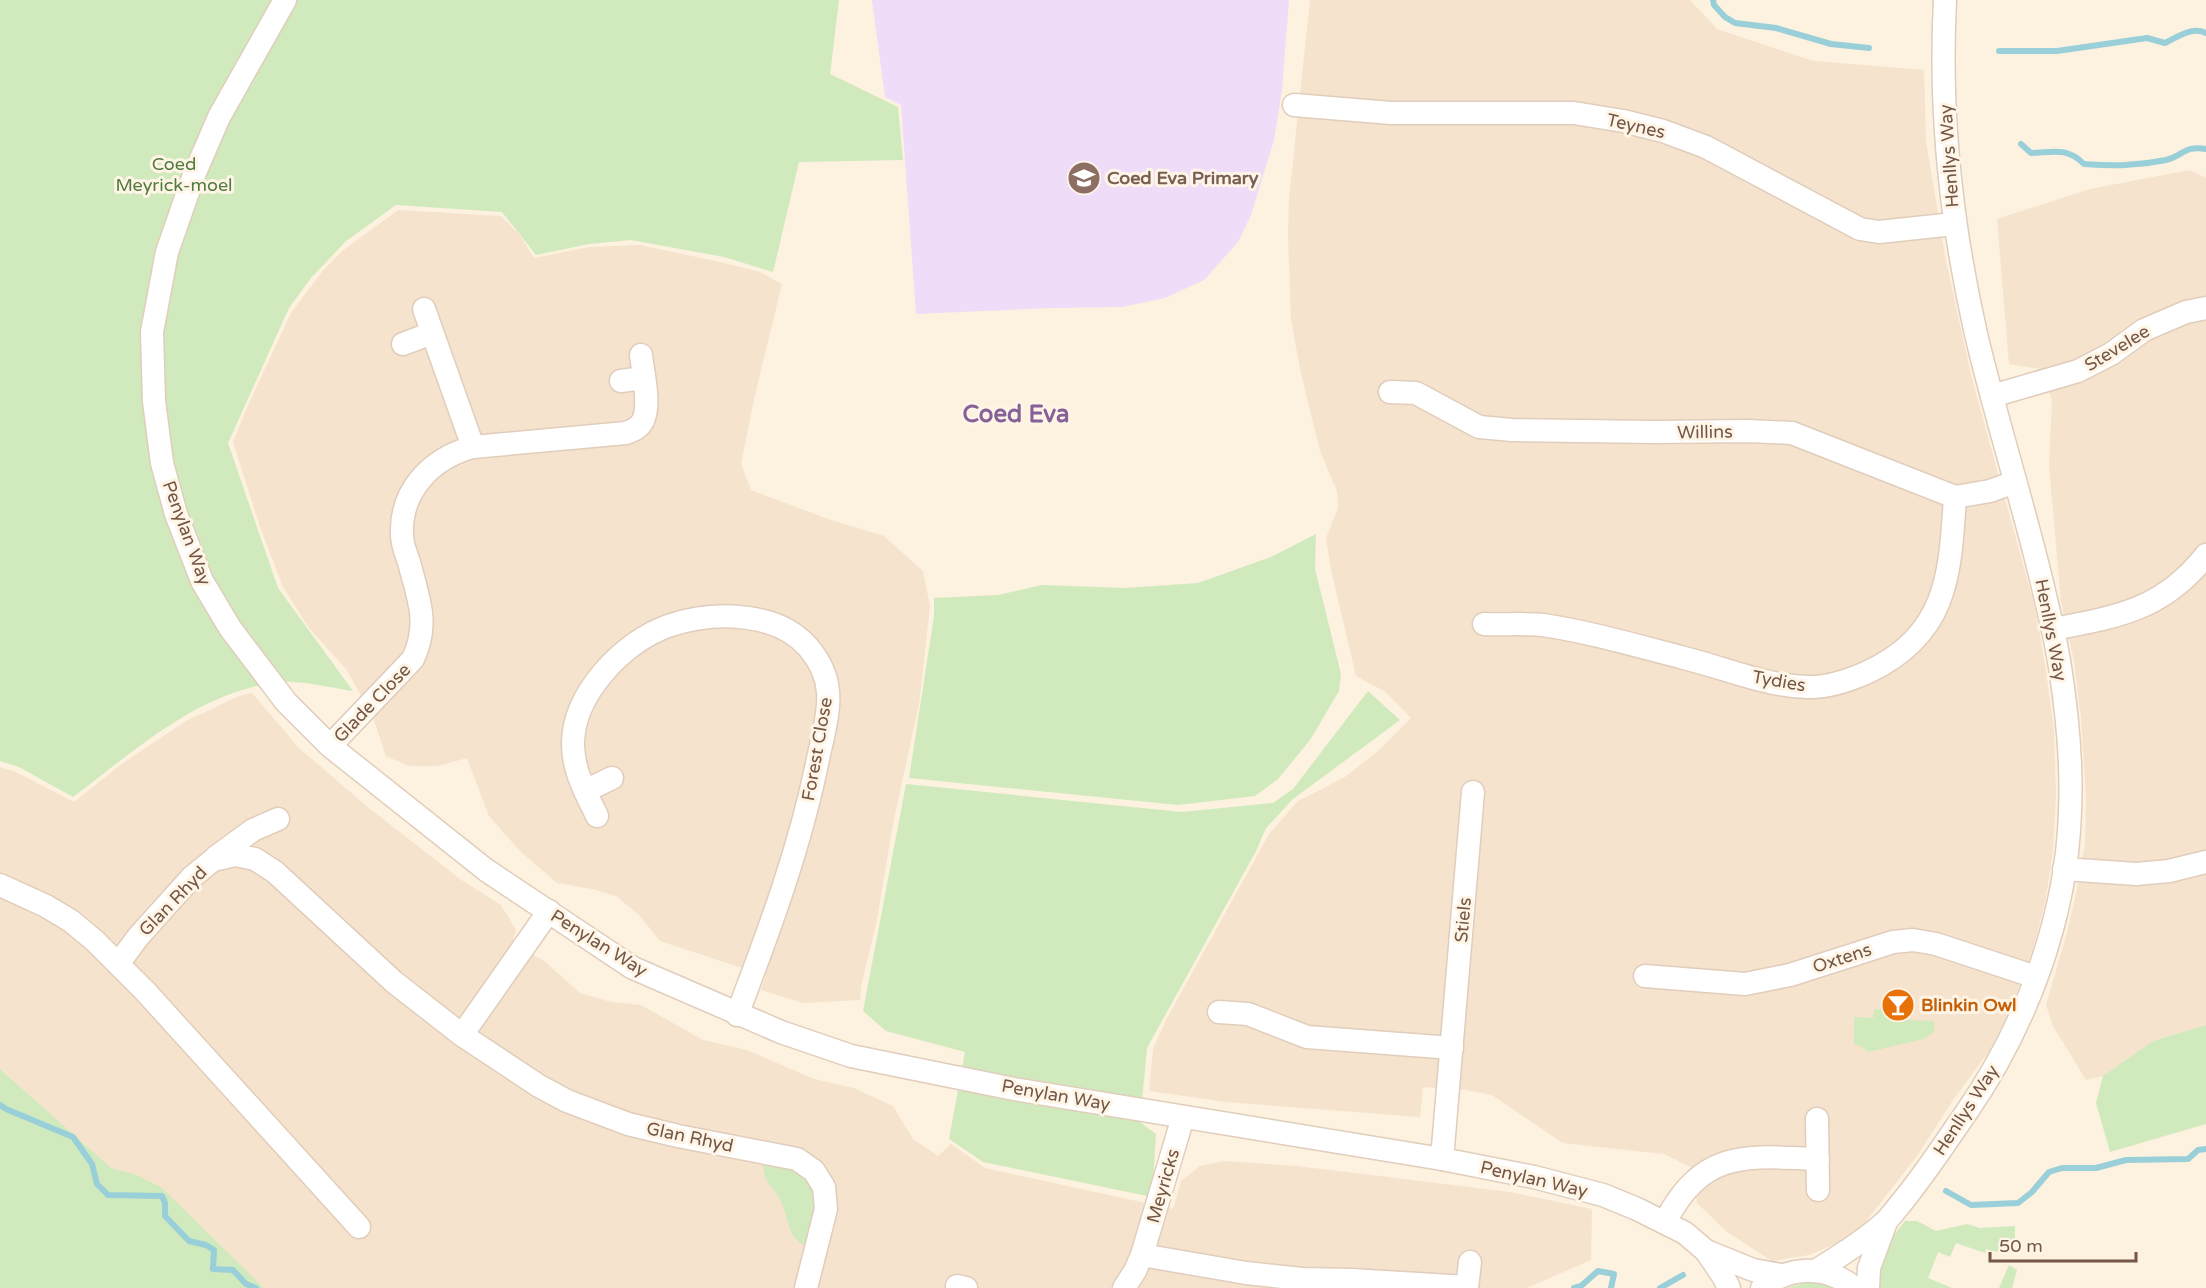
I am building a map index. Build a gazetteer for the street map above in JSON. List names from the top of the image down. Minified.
{"streets":{"street":["Teynes","Henllys Way","Stevelee","Willins","Penylan Way","Tydies","Glade Close","Forest Close","Glan Rhyd","Stiels","Oxtens","Meyricks"]},"crossings":[["Teynes","Henllys Way"],["Henllys Way","Stevelee"],["Henllys Way","Oxtens"],["Willins","Tydies"],["Penylan Way","Glade Close"],["Penylan Way","Forest Close"],["Penylan Way","Stiels"],["Penylan Way","Meyricks"]],"districts":["Coed Eva"],"parks":["Coed Meyrick-moel"],"places":{"school or university":["Coed Eva Primary"],"bar":["Blinkin Owl"]},"scale_bar":"50 m"}
